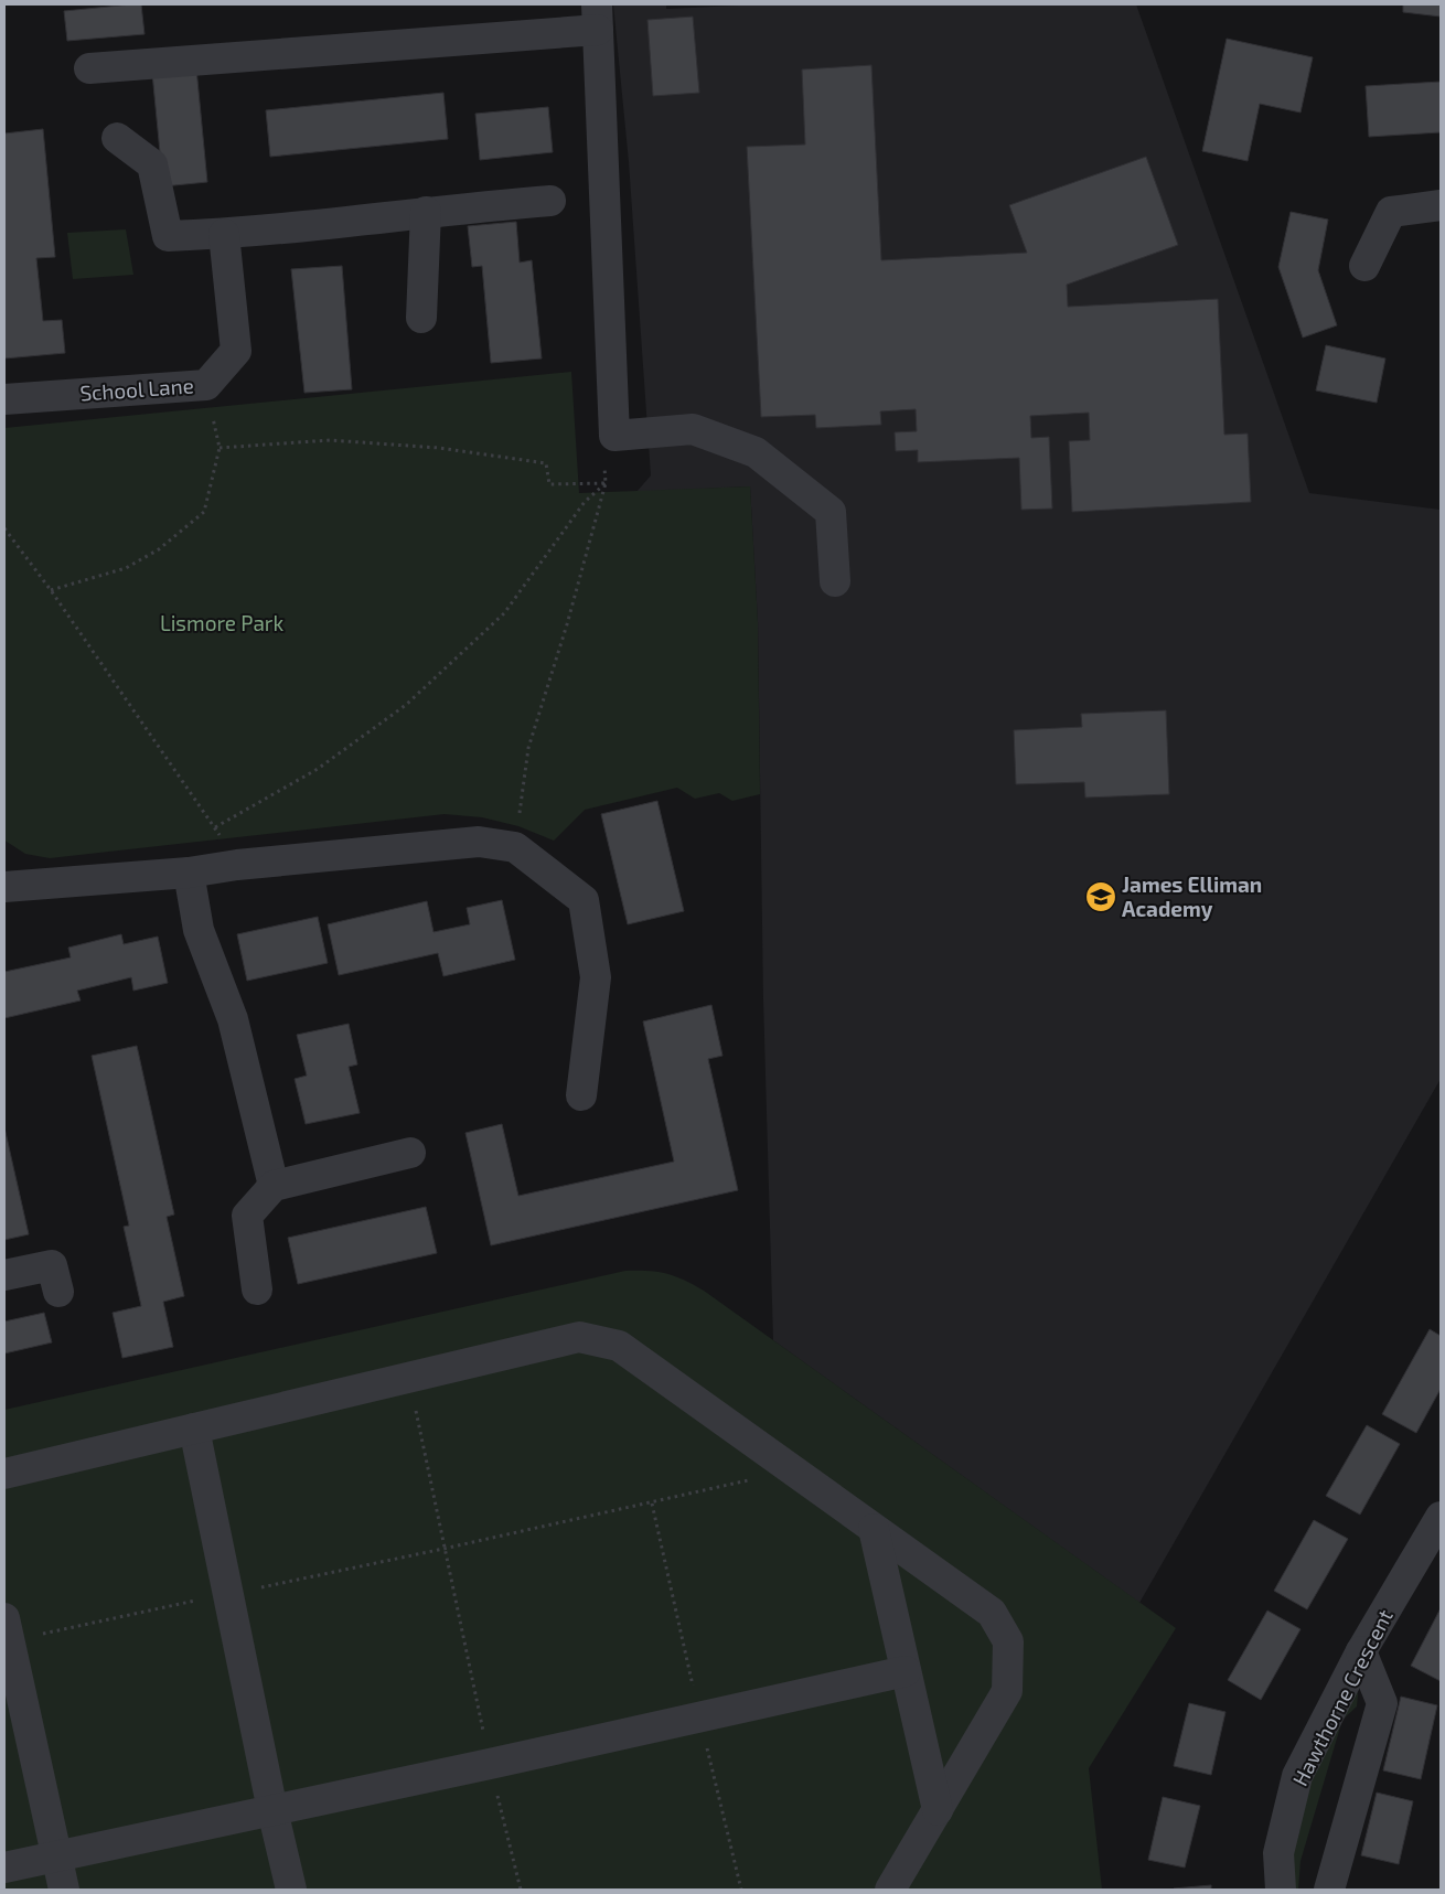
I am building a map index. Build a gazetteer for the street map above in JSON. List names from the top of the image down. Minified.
{"streets":{"street":["School Lane","Hawthorne Crescent"]},"parks":["Lismore Park"],"places":{"school or university":["James Elliman Academy"]}}
